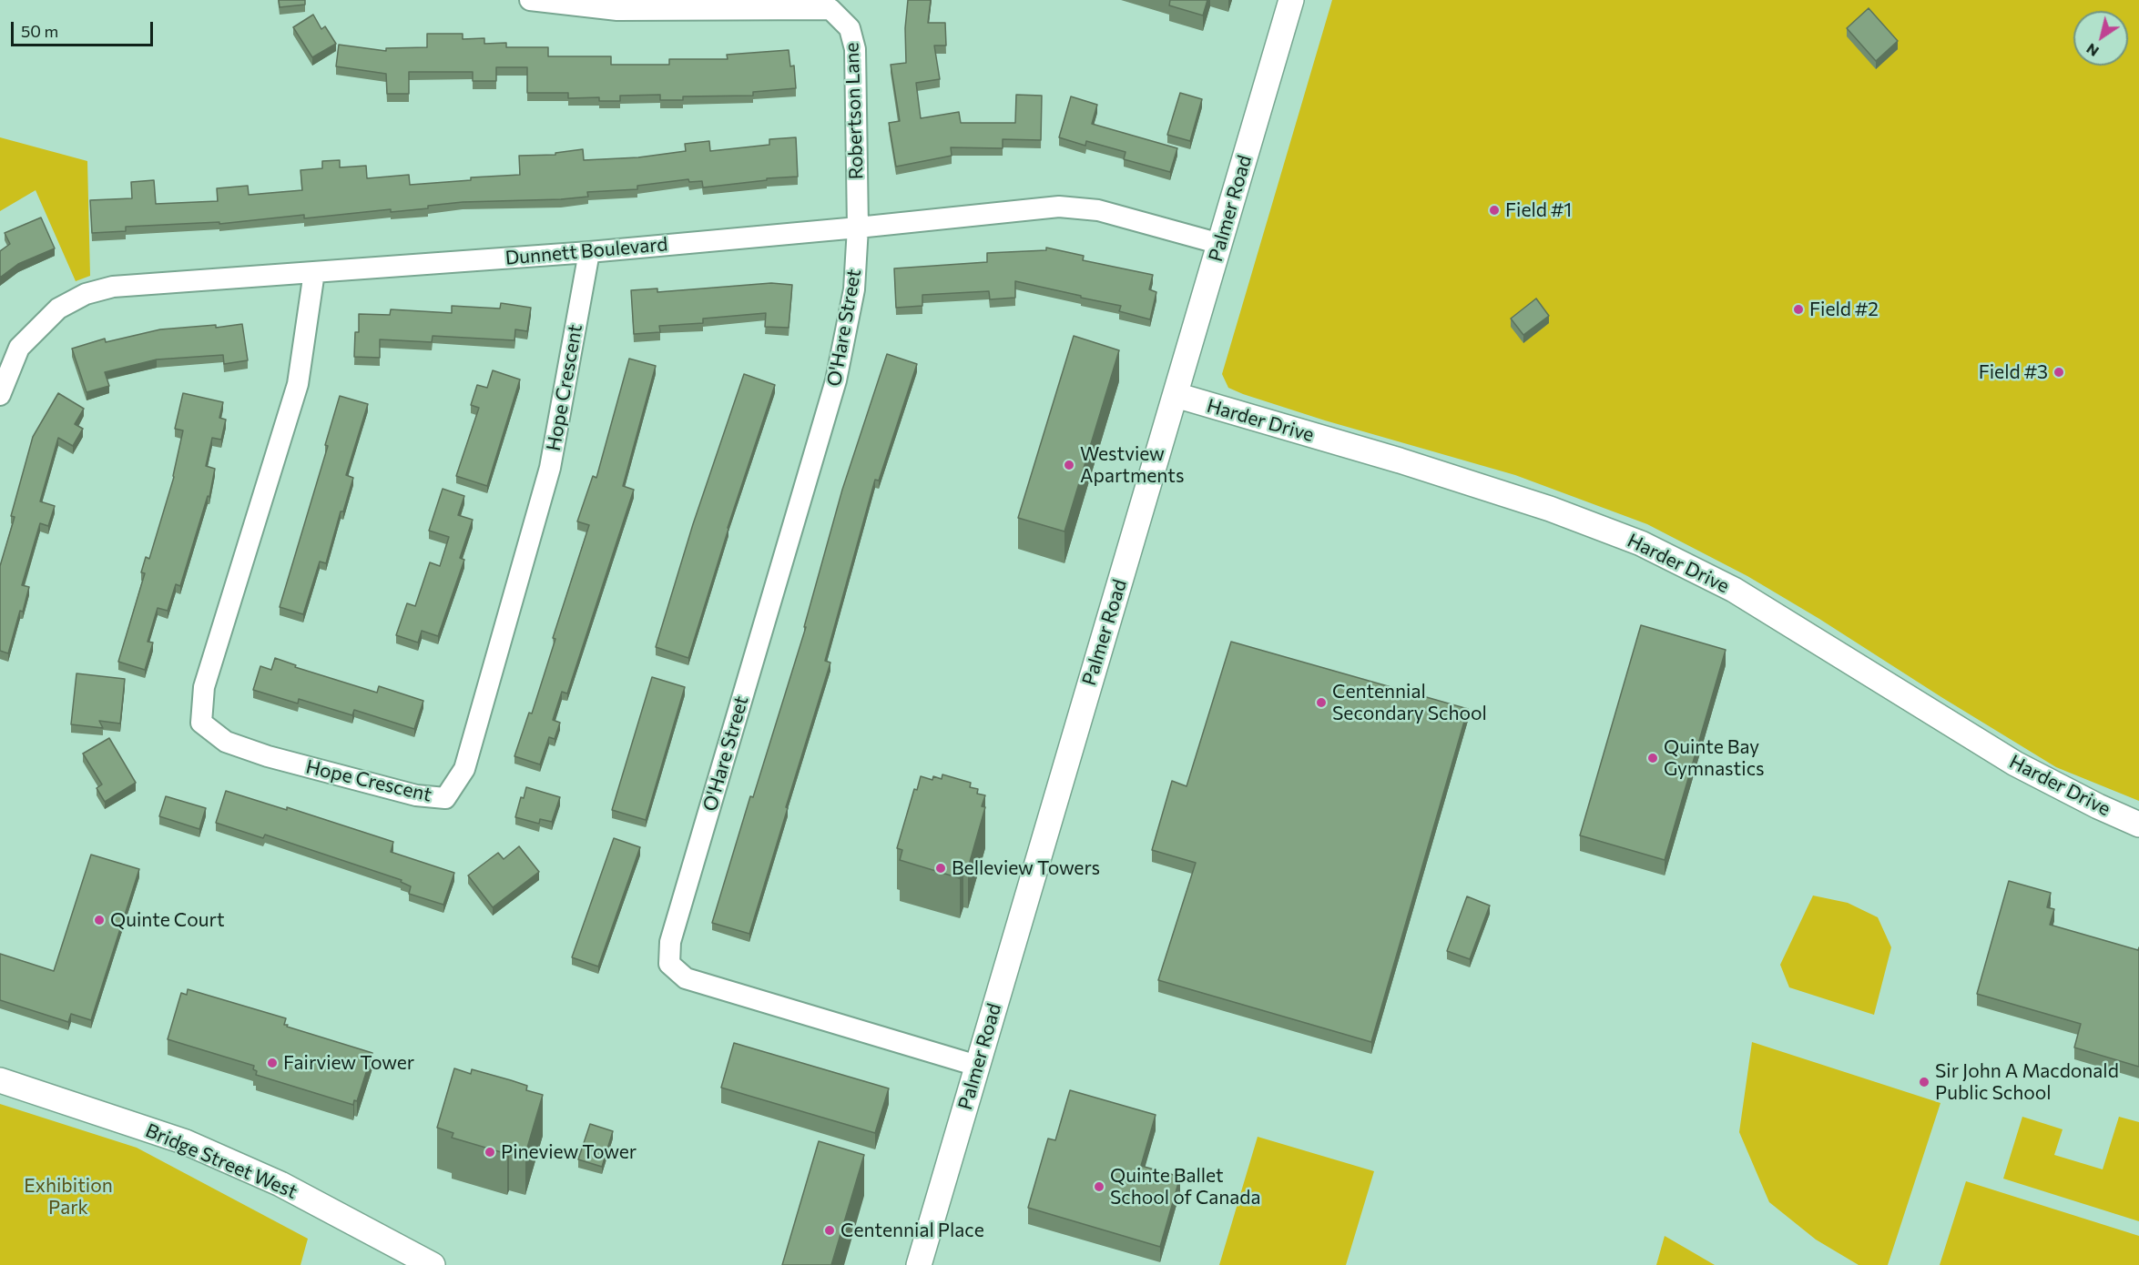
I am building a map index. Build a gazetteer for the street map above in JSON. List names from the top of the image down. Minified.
{"streets":{"street":["Robertson Lane","Palmer Road","Dunnett Boulevard","O'Hare Street","Hope Crescent","Harder Drive","Bridge Street West"]},"crossings":[["Robertson Lane","Dunnett Boulevard"],["Robertson Lane","O'Hare Street"],["Palmer Road","Dunnett Boulevard"],["Palmer Road","O'Hare Street"],["Palmer Road","Harder Drive"],["Dunnett Boulevard","O'Hare Street"],["Dunnett Boulevard","Hope Crescent"]],"parks":["Exhibition Park"],"places":["Field #1","Field #2","Field #3","Westview Apartments","Centennial Secondary School","Quinte Bay Gymnastics","Belleview Towers","Quinte Court","Fairview Tower","Sir John A Macdonald Public School","Pineview Tower","Quinte Ballet School of Canada","Centennial Place"],"scale_bar":"50 m","north":"bottom left"}
